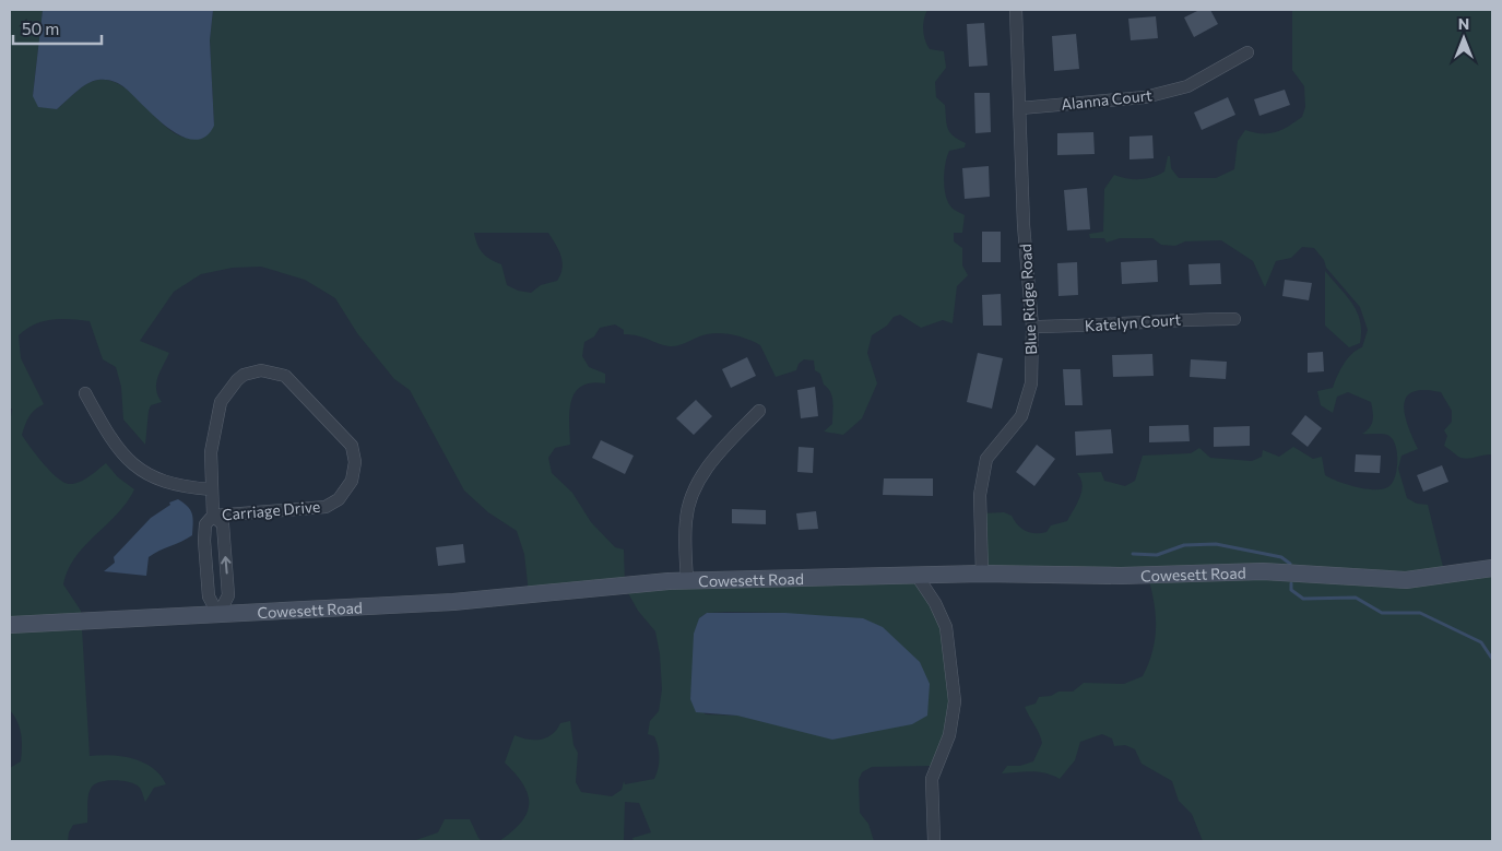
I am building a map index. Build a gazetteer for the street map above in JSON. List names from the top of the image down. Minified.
{"streets":{"main road":["Cowesett Road"],"street":["Alanna Court","Blue Ridge Road","Katelyn Court","Carriage Drive"]},"crossings":[["Alanna Court","Blue Ridge Road"],["Blue Ridge Road","Katelyn Court"],["Blue Ridge Road","Cowesett Road"],["Carriage Drive","Cowesett Road"]],"scale_bar":"50 m","north":"top"}
